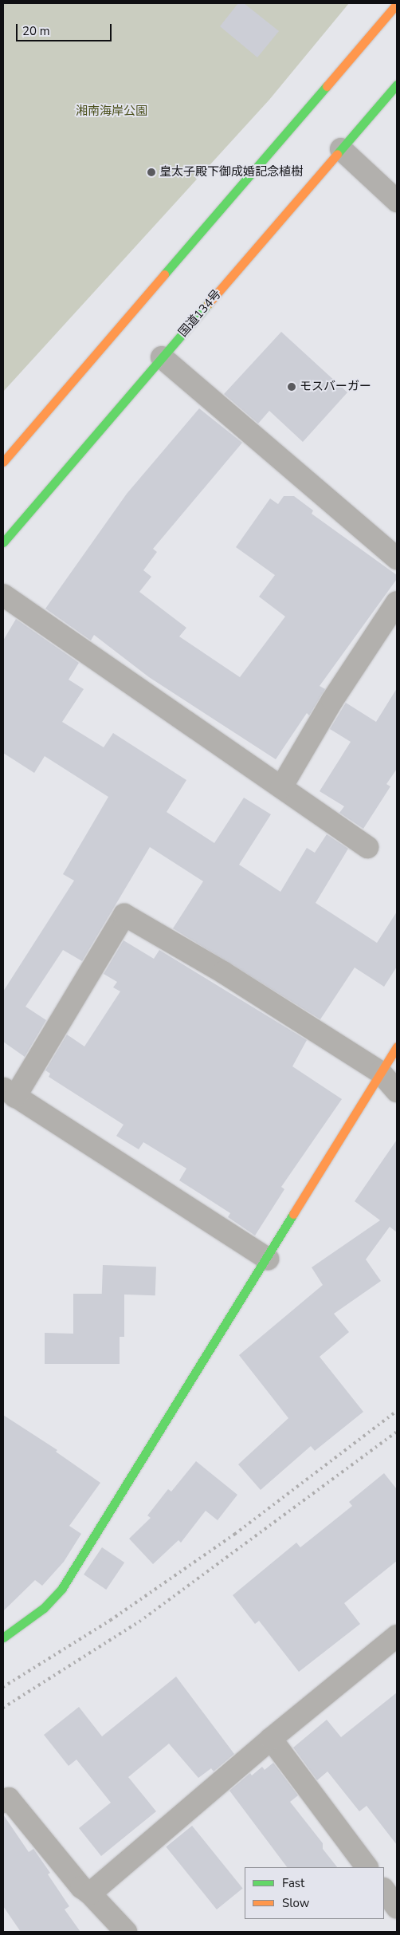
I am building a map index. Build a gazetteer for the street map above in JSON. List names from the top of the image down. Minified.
{"streets":{"main road":["国道134号"]},"parks":["湘南海岸公園"],"places":["皇太子殿下御成婚記念植樹","モスバーガー"],"legend":["Fast","Slow"],"scale_bar":"20 m"}
